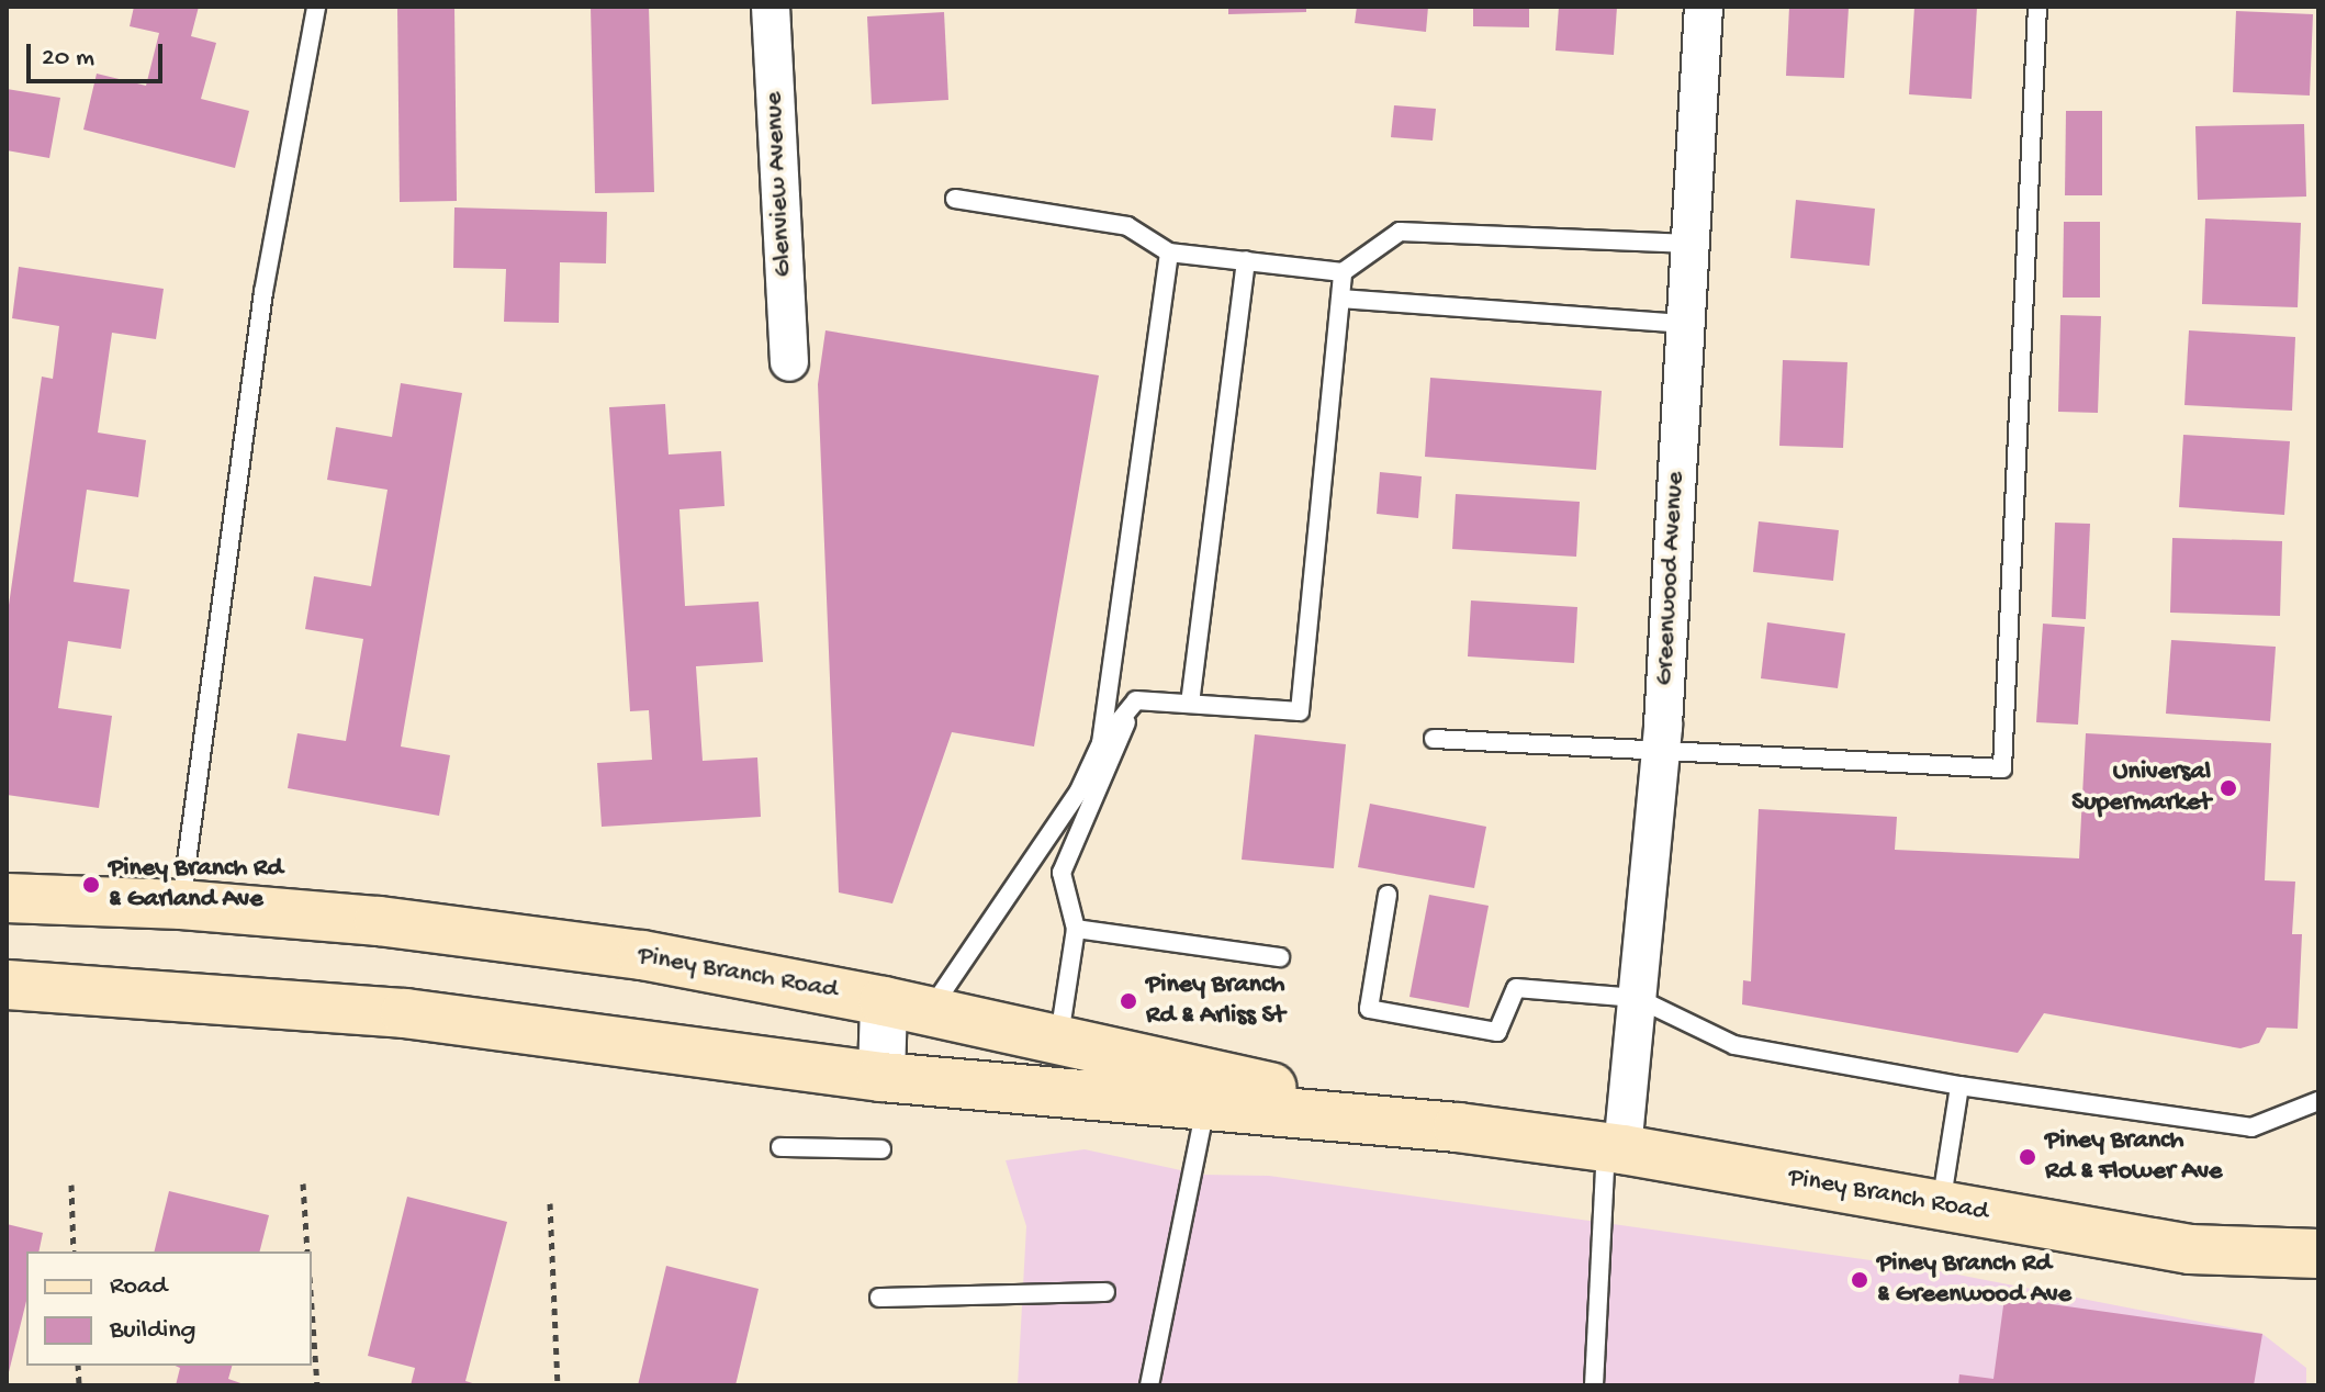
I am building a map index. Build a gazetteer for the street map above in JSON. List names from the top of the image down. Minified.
{"streets":{"main road":["Piney Branch Road"],"street":["Glenview Avenue","Greenwood Avenue"]},"crossings":[["Greenwood Avenue","Piney Branch Road"]],"places":["Universal Supermarket","Piney Branch Rd & Garland Ave","Piney Branch Rd & Arliss St","Piney Branch Rd & Flower Ave","Piney Branch Rd & Greenwood Ave"],"legend":["Road","Building"],"scale_bar":"20 m"}
